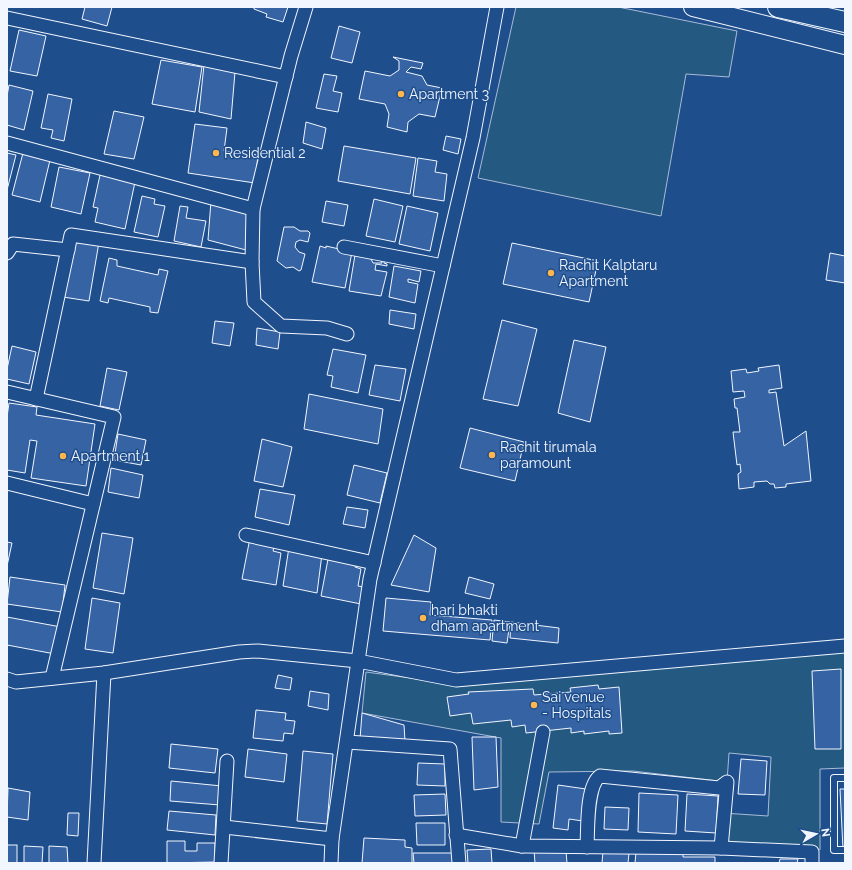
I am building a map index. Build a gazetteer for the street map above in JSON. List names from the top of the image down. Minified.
{"places":["Apartment 3","Residential 2","Rachit Kalptaru Apartment","Rachit tirumala paramount","Apartment 1","hari bhakti dham apartment","Sai venue - Hospitals"],"north":"right"}
